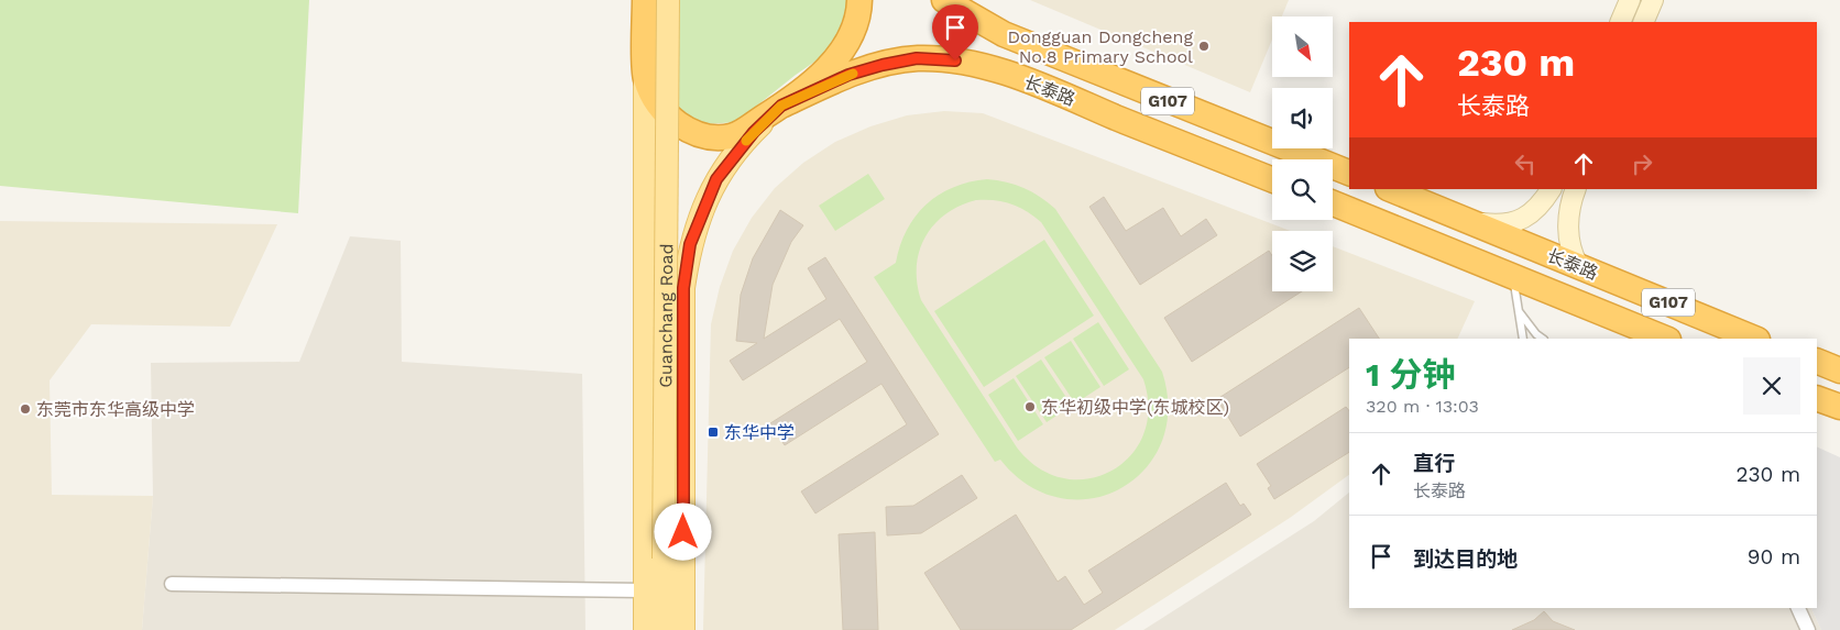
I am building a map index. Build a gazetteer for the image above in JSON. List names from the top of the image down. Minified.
{"streets":{"highway":["长泰路","G107","Guanchang Road"]},"crossings":[["长泰路","G107"],["长泰路","Guanchang Road"],["G107","Guanchang Road"]],"places":{"other":["Dongguan Dongcheng No.8 Primary School","东华初级中学(东城校区)","东莞市东华高级中学"],"transit":["东华中学"]},"north":"bottom right","page":{"turn":["230 m","长泰路"],"heading":["1 分钟","320 m · 13:03"],"list":[{"name":"直行","note":"长泰路","value":"230 m"},{"name":"到达目的地","value":"90 m"}]}}
